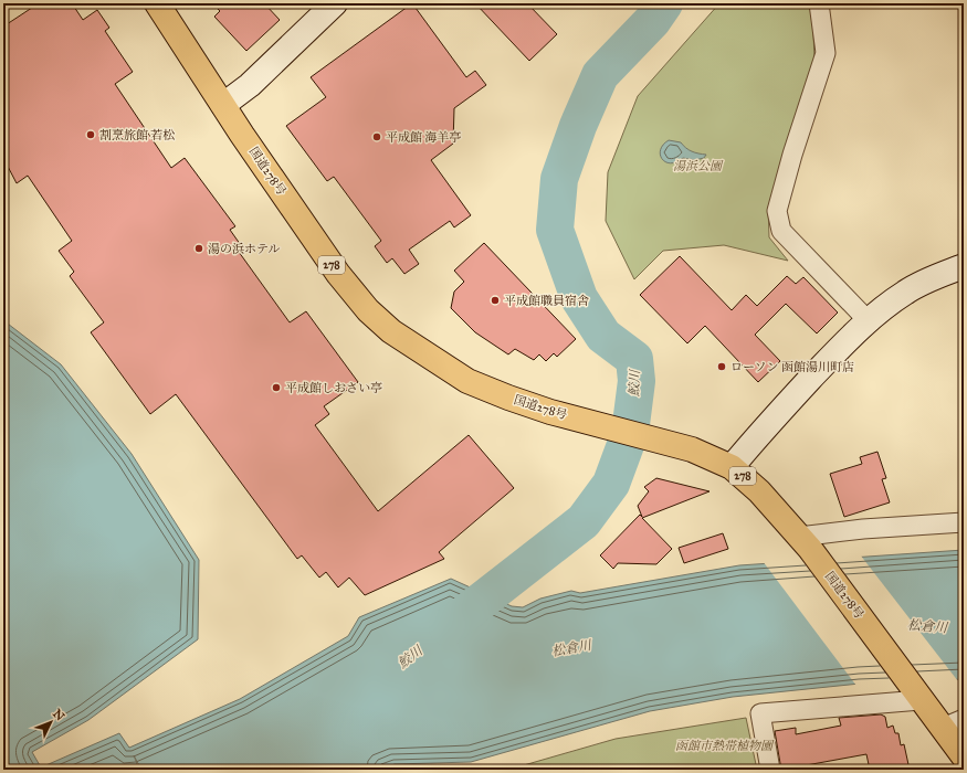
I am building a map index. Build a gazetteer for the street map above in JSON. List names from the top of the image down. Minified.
{"streets":{"highway":["国道278号","278"]},"water":["鮫川","松倉川"],"parks":["湯浜公園","函館市熱帯植物園"],"places":["割烹旅館 若松","平成館 海羊亭","湯の浜ホテル","平成館職員宿舎","ローソン 函館湯川町店","平成館しおさい亭"],"north":"top right"}
